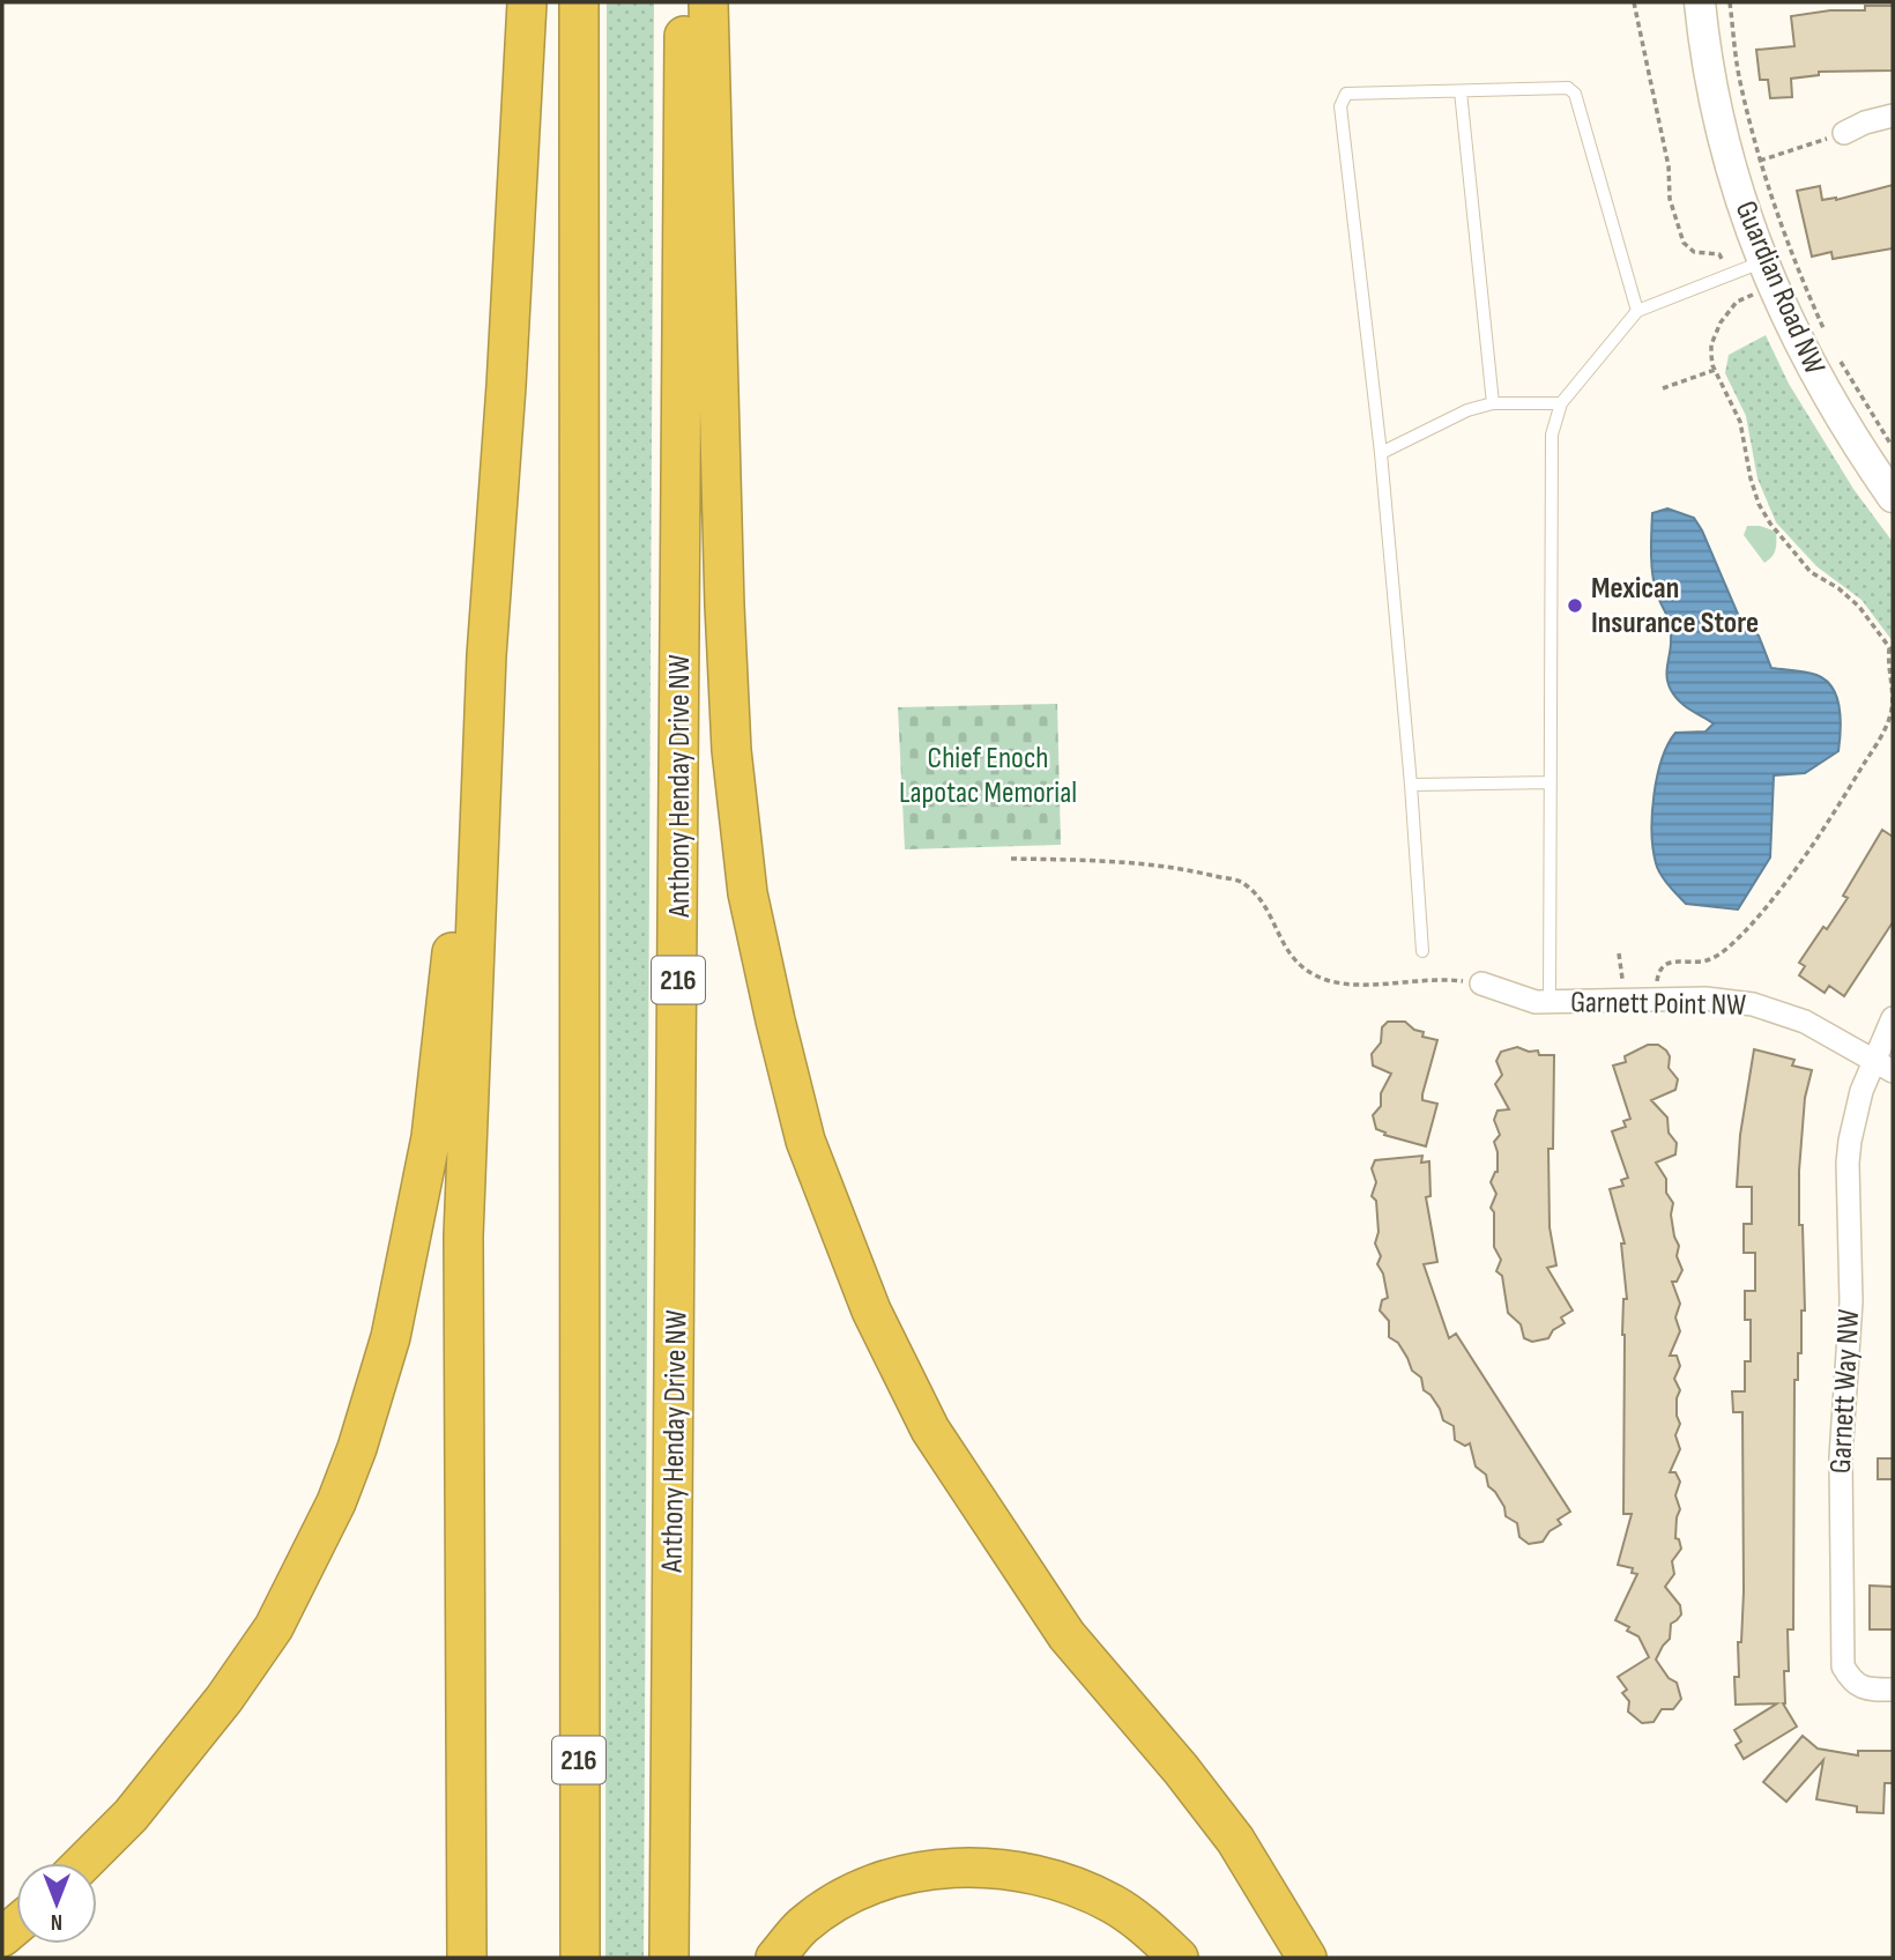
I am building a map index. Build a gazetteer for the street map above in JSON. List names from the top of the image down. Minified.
{"streets":{"highway":["Anthony Henday Drive NW","216"],"main road":["Guardian Road NW"],"street":["Garnett Point NW","Garnett Way NW"]},"crossings":[["Garnett Point NW","Garnett Way NW"]],"parks":["Chief Enoch Lapotac Memorial"],"places":["Mexican Insurance Store"],"north":"bottom"}
